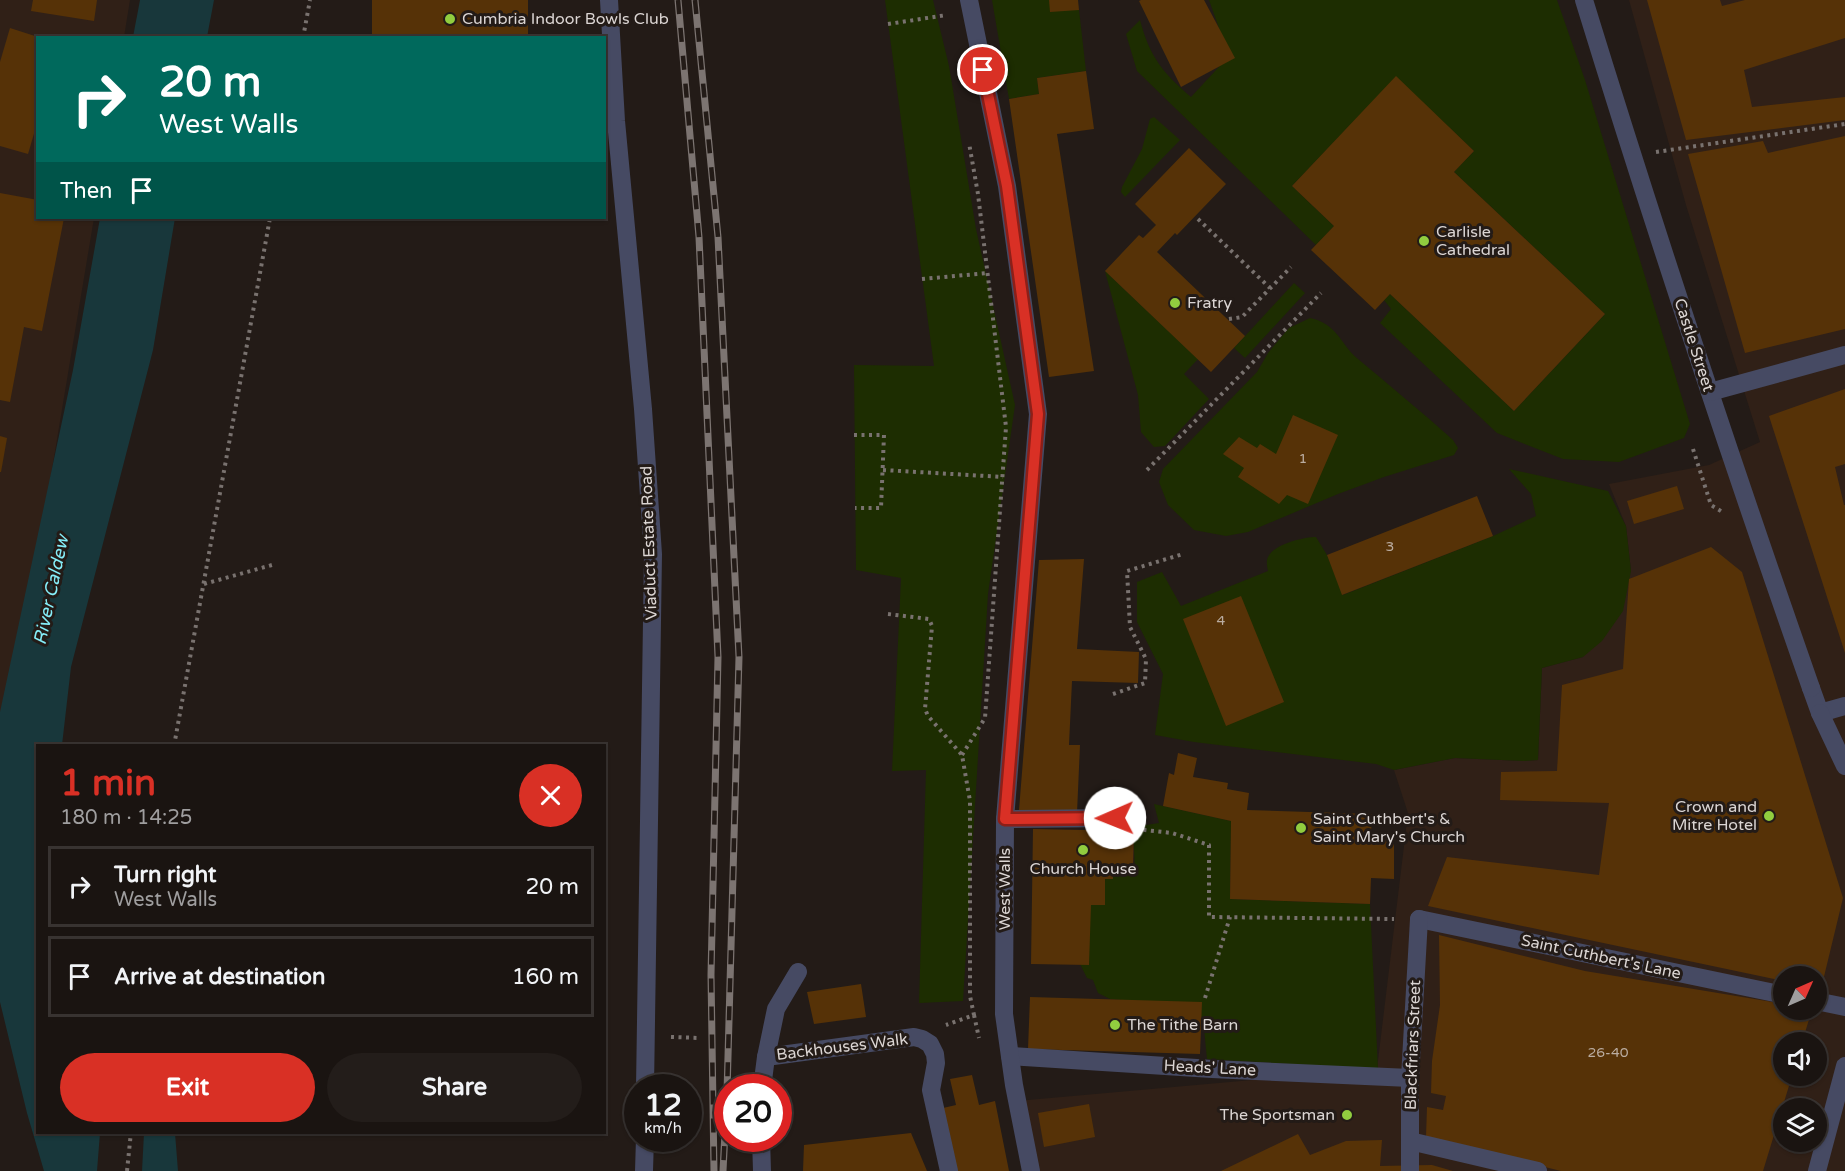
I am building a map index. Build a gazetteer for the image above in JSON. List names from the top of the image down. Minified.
{"streets":{"street":["Castle Street","Viaduct Estate Road","West Walls","Saint Cuthbert's Lane","Blackfriars Street","Backhouses Walk","Heads' Lane"]},"crossings":[["West Walls","Heads' Lane"],["Saint Cuthbert's Lane","Blackfriars Street"],["Blackfriars Street","Heads' Lane"]],"water":["River Caldew"],"places":["Cumbria Indoor Bowls Club","Carlisle Cathedral","Fratry","Crown and Mitre Hotel","Saint Cuthbert's & Saint Mary's Church","Church House","The Tithe Barn","The Sportsman"],"house_numbers":["1","3","4","26-40"],"north":"top right","page":{"turn":["20 m","West Walls"],"then":"Then","heading":["1 min","180 m · 14:25"],"list":[{"name":"Turn right","note":"West Walls","value":"20 m"},{"name":"Arrive at destination","value":"160 m"}],"buttons":["Exit","Share"],"speed":"12 km/h","limit":"20"}}
